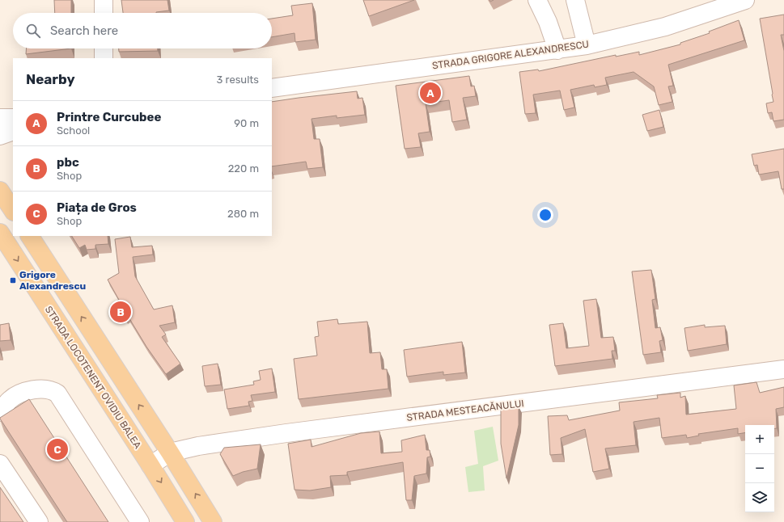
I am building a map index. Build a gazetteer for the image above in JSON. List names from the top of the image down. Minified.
{"streets":{"main road":["STRADA LOCOTENENT OVIDIU BALEA"],"street":["STRADA GRIGORE ALEXANDRESCU","STRADA MESTEACĂNULUI"]},"crossings":[["STRADA LOCOTENENT OVIDIU BALEA","STRADA MESTEACĂNULUI"]],"places":{"transit":["Grigore Alexandrescu"]},"page":{"search":"Search here","heading":["Nearby","3 results"],"pins":["A","B","C"],"list":[{"mark":"A","name":"Printre Curcubee","note":"School","value":"90 m"},{"mark":"B","name":"pbc","note":"Shop","value":"220 m"},{"mark":"C","name":"Piața de Gros","note":"Shop","value":"280 m"}],"map_buttons":["+","−"]}}
